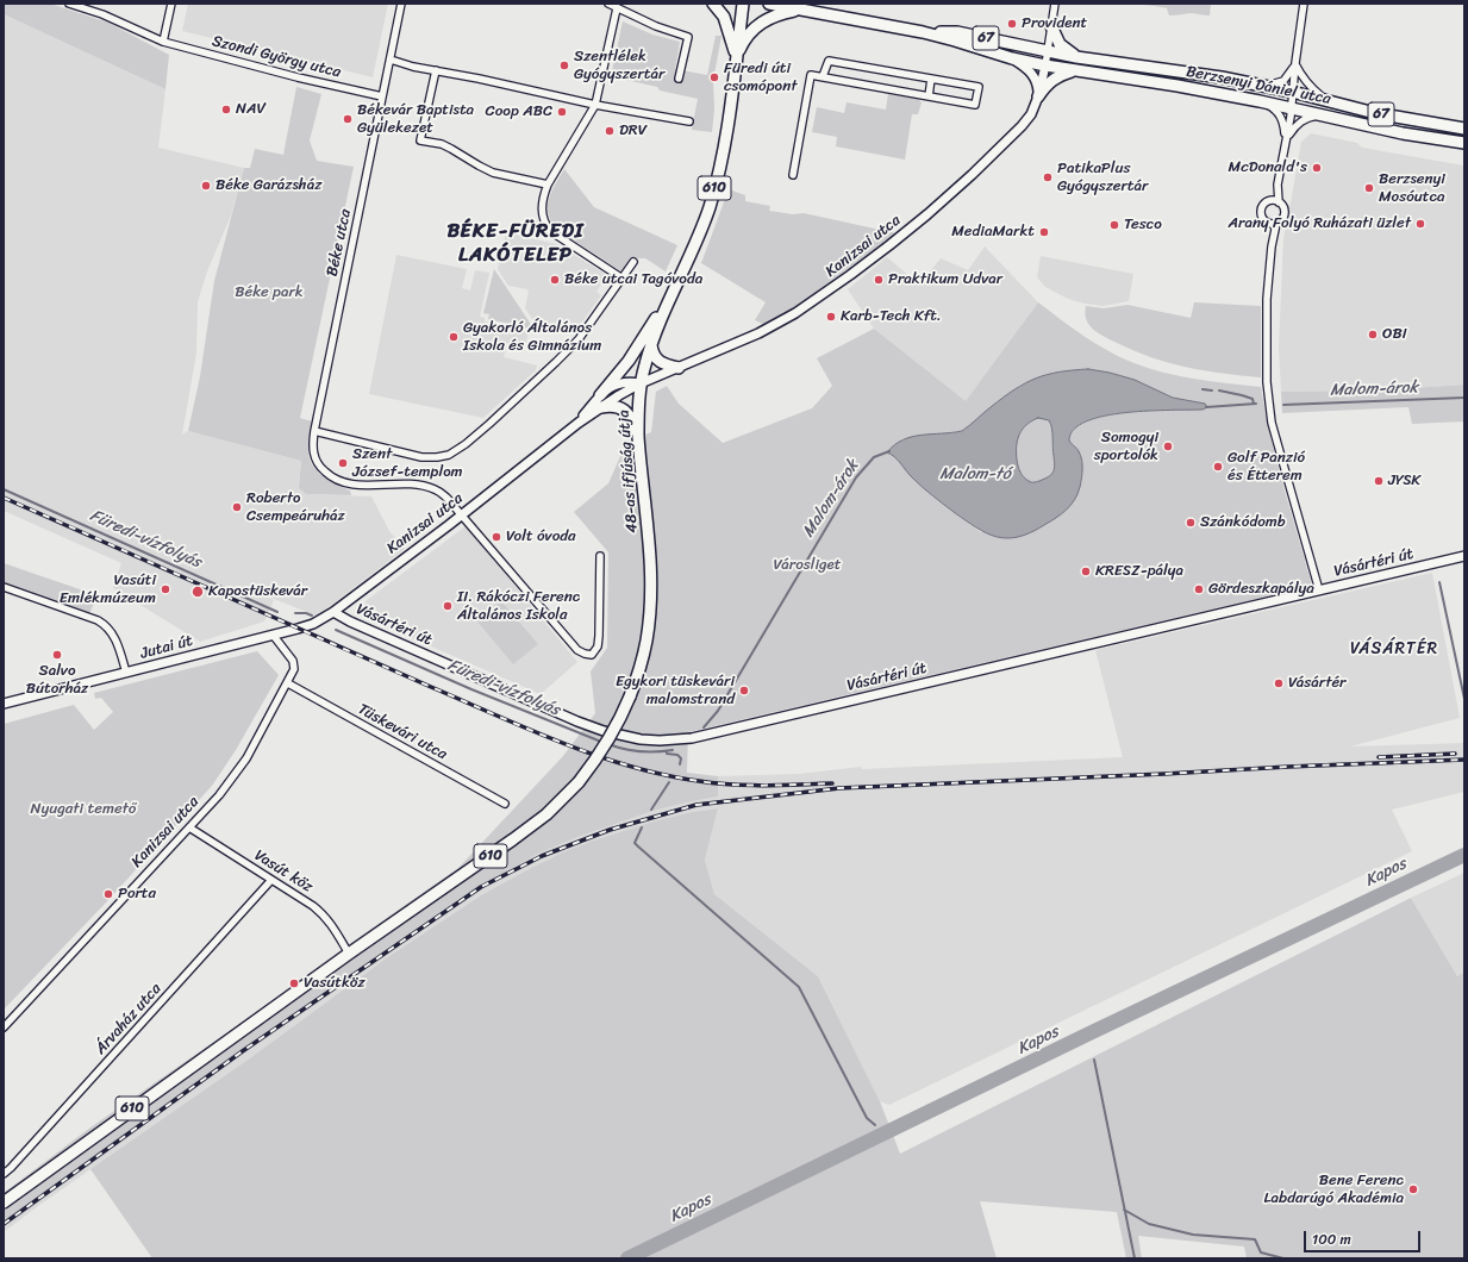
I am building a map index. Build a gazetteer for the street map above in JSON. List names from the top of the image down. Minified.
{"streets":{"main road":["67","Berzsenyi Dániel utca","610","48-as ifjúság útja"],"street":["Szondi György utca","Béke utca","Kanizsai utca","Vásártéri út","Jutai út","Tüskevári utca","Vasút köz","Árvaház utca"]},"crossings":[["67","Berzsenyi Dániel utca"],["67","Kanizsai utca"],["Szondi György utca","Béke utca"],["Berzsenyi Dániel utca","Kanizsai utca"],["610","48-as ifjúság útja"],["610","Vasút köz"],["Béke utca","Kanizsai utca"],["Kanizsai utca","48-as ifjúság útja"],["Kanizsai utca","Vásártéri út"],["Kanizsai utca","Jutai út"],["Kanizsai utca","Tüskevári utca"],["Kanizsai utca","Vasút köz"],["48-as ifjúság útja","Vasút köz"],["Vásártéri út","Jutai út"],["Vasút köz","Árvaház utca"]],"districts":["BÉKE-FÜREDI LAKÓTELEP","VÁSÁRTÉR"],"water":["Malom-árok","Malom-tó","Füredi-vízfolyás","Kapos"],"parks":["Béke park","Városliget","Nyugati temető"],"places":["Provident","Szentlélek Gyógyszertár","Füredi úti csomópont","NAV","Coop ABC","Békevár Baptista Gyülekezet","DRV","McDonald's","PatikaPlus Gyógyszertár","Béke Garázsház","Berzsenyi Mosóutca","Arany Folyó Ruházati üzlet","Tesco","MediaMarkt","Béke utcai Tagóvoda","Praktikum Udvar","Karb-Tech Kft.","OBI","Gyakorló Általános Iskola és Gimnázium","Somogyi sportolók","Szent József-templom","Golf Panzió és Étterem","JYSK","Roberto Csempeáruház","Szánkódomb","Volt óvoda","KRESZ-pálya","Vasúti Emlékmúzeum","Gördeszkapálya","Kapostüskevár","II. Rákóczi Ferenc Általános Iskola","Salvo Bútorház","Vásártér","Egykori tüskevári malomstrand","Porta","Vasútköz","Bene Ferenc Labdarúgó Akadémia"],"scale_bar":"100 m"}
